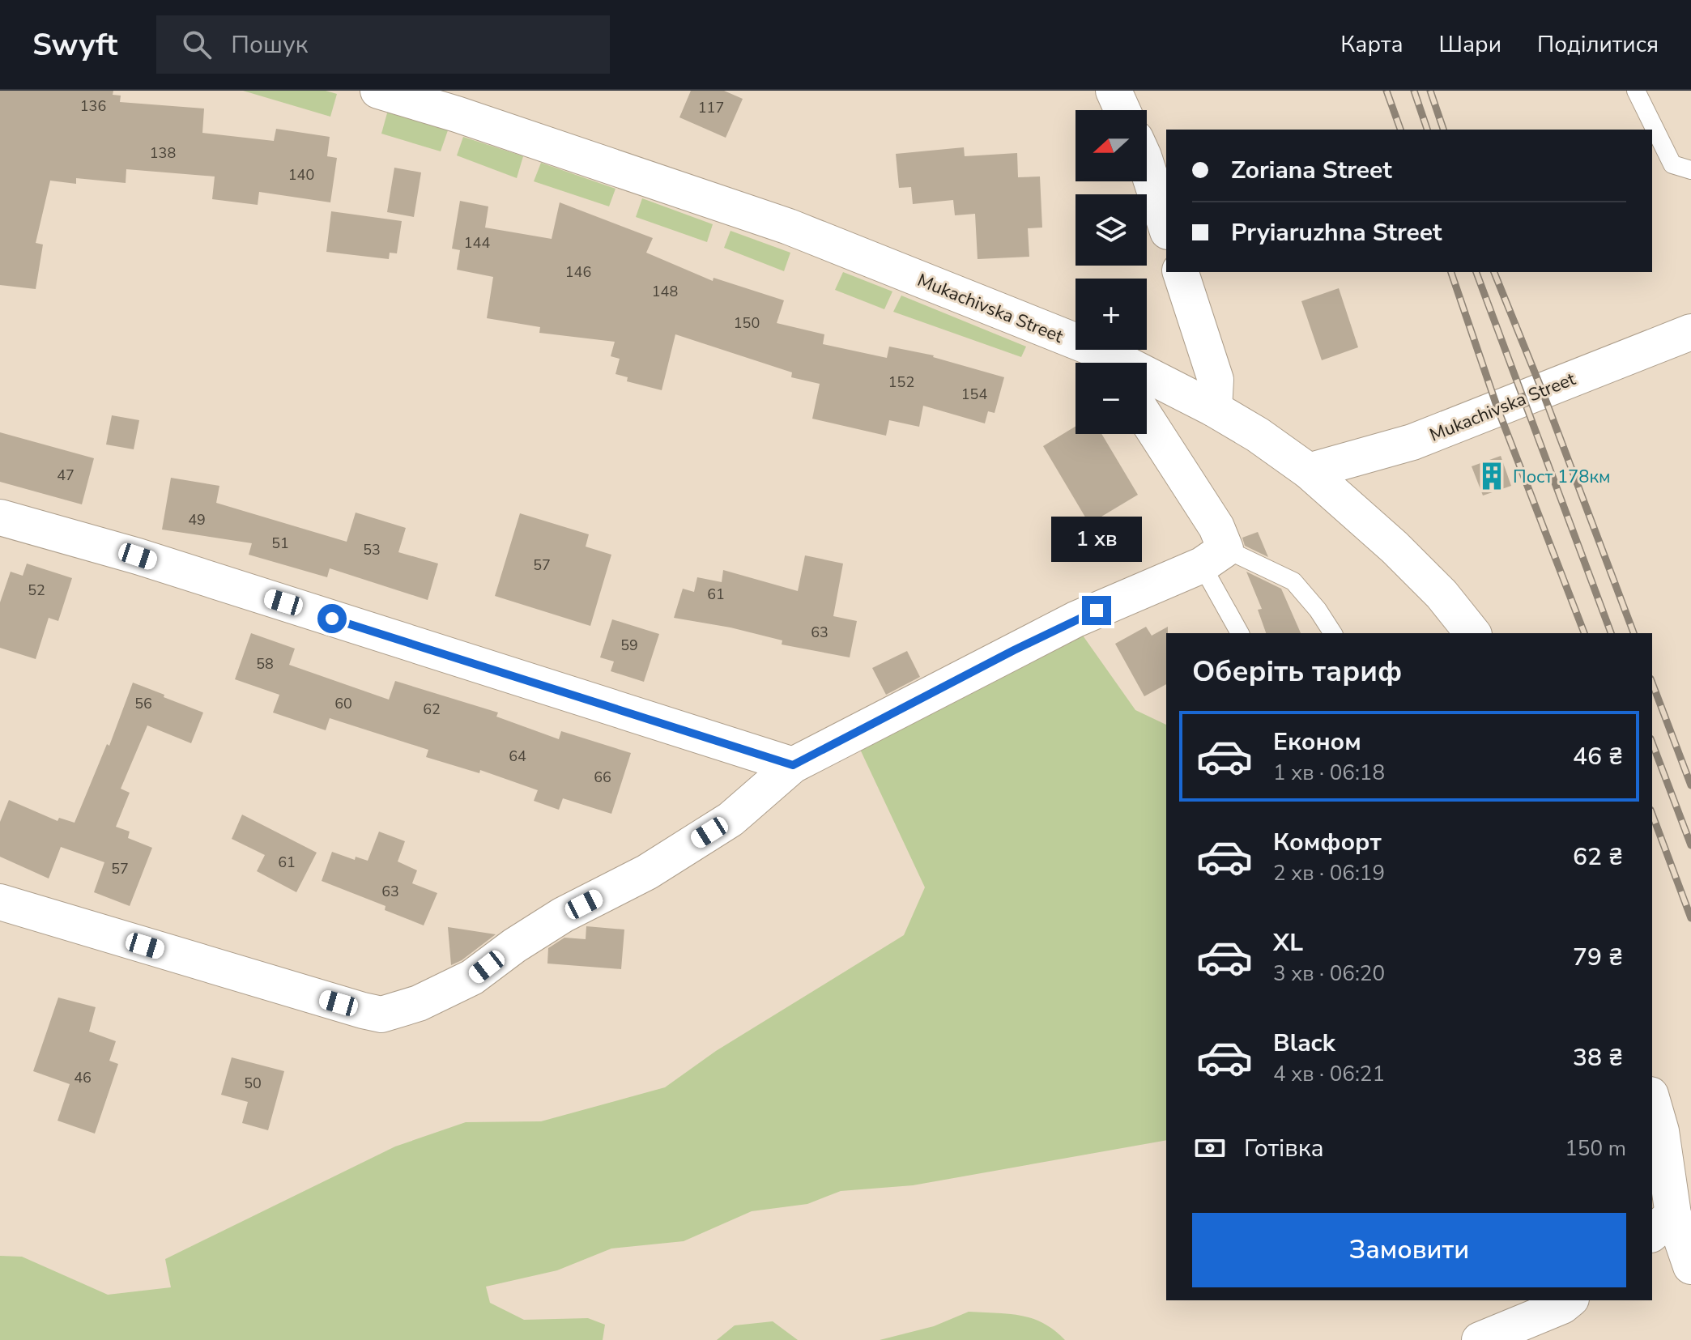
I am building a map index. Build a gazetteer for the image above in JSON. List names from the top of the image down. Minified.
{"streets":{"street":["Mukachivska Street"]},"places":{"building":["Пост 178км"]},"house_numbers":["136","117","138","140","144","146","148","150","152","154","47","49","51","53","57","52","61","63","59","58","56","60","62","64","66","61","57","63","46","50"],"north":"left","page":{"header":"Swyft","search":"Пошук","nav":["Карта","Шари","Поділитися"],"map_buttons":["+","−"],"banner":["Zoriana Street","Pryiaruzhna Street"],"bubble":"1 хв","heading":"Оберіть тариф","list":[{"name":"Економ","note":"1 хв · 06:18","value":"46 ₴"},{"name":"Комфорт","note":"2 хв · 06:19","value":"62 ₴"},{"name":"XL","note":"3 хв · 06:20","value":"79 ₴"},{"name":"Black","note":"4 хв · 06:21","value":"38 ₴"}],"pay":["Готівка","150 m"],"buttons":"Замовити"}}
